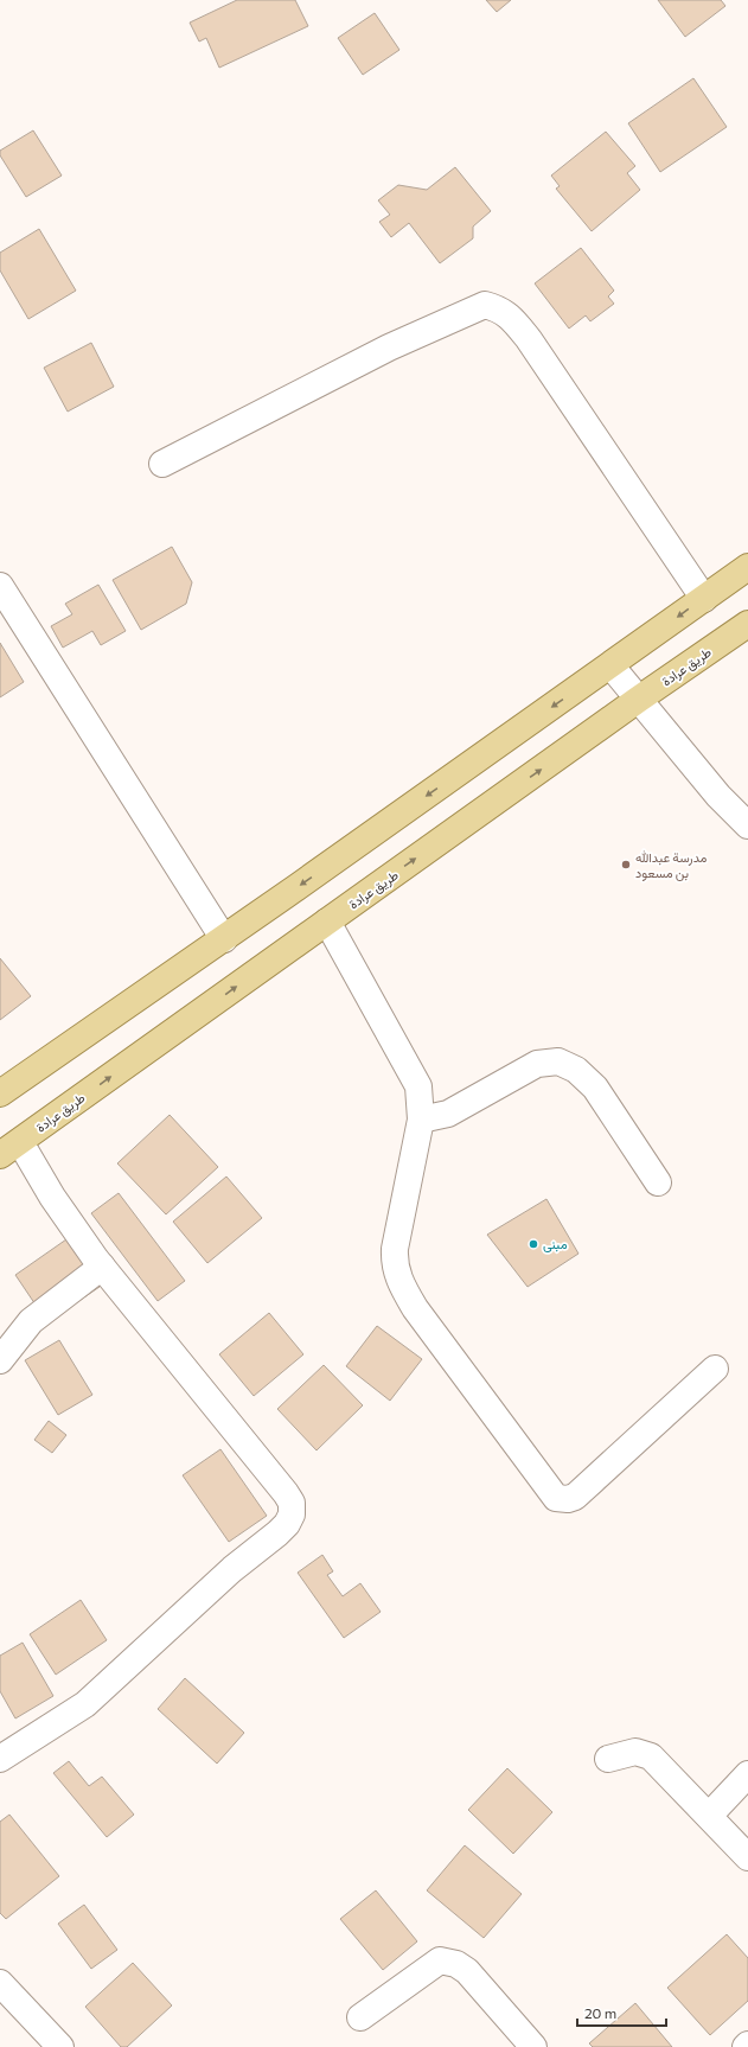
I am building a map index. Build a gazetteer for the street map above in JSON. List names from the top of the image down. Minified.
{"streets":{"main road":["طريق عرادة"]},"places":["مدرسة عبدالله بن مسعود","مبنى"],"scale_bar":"20 m"}
